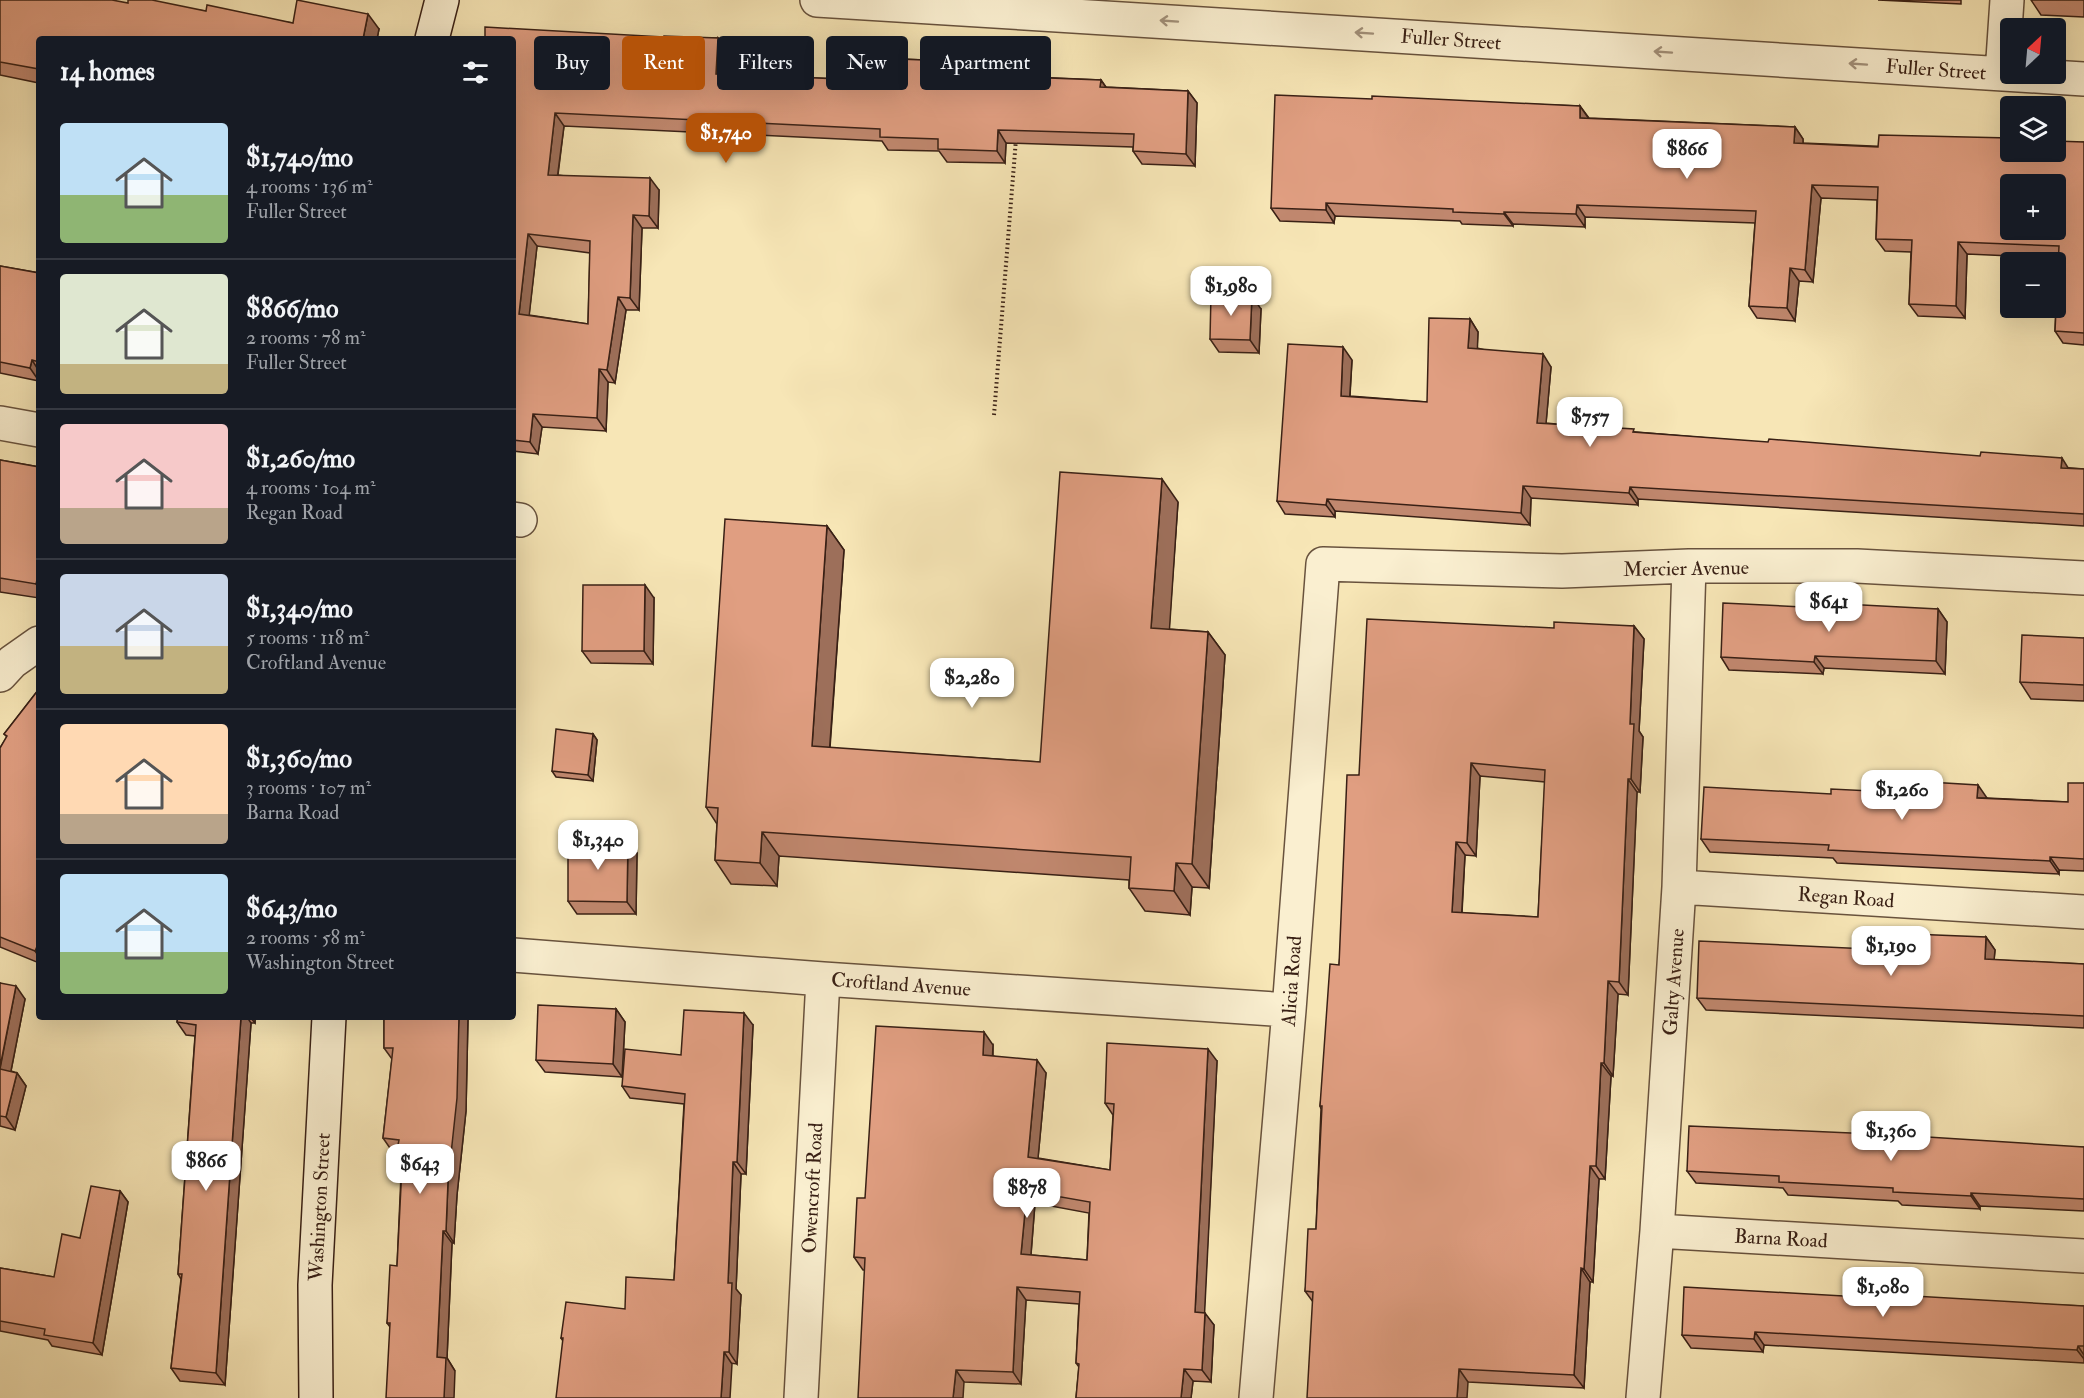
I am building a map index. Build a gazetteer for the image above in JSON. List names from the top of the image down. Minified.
{"streets":{"street":["Fuller Street","Mercier Avenue","Regan Road","Alicia Road","Galty Avenue","Croftland Avenue","Owencroft Road","Washington Street","Barna Road"]},"crossings":[["Mercier Avenue","Alicia Road"],["Mercier Avenue","Galty Avenue"],["Regan Road","Galty Avenue"],["Alicia Road","Croftland Avenue"],["Galty Avenue","Barna Road"],["Croftland Avenue","Owencroft Road"]],"one_way":["Fuller Street"],"north":"top right","page":{"map_buttons":["+","−"],"chip":["Buy","Rent","Filters","New","Apartment"],"heading":"14 homes","list":[{"name":"$1,740/mo","note":"4 rooms · 136 m² · Fuller Street"},{"name":"$866/mo","note":"2 rooms · 78 m² · Fuller Street"},{"name":"$1,260/mo","note":"4 rooms · 104 m² · Regan Road"},{"name":"$1,340/mo","note":"5 rooms · 118 m² · Croftland Avenue"},{"name":"$1,360/mo","note":"3 rooms · 107 m² · Barna Road"},{"name":"$643/mo","note":"2 rooms · 58 m² · Washington Street"}],"price":["$1,740","$866","$1,980","$757","$641","$2,280","$1,260","$1,340","$1,190","$1,360","$866","$643","$878","$1,080"]}}
